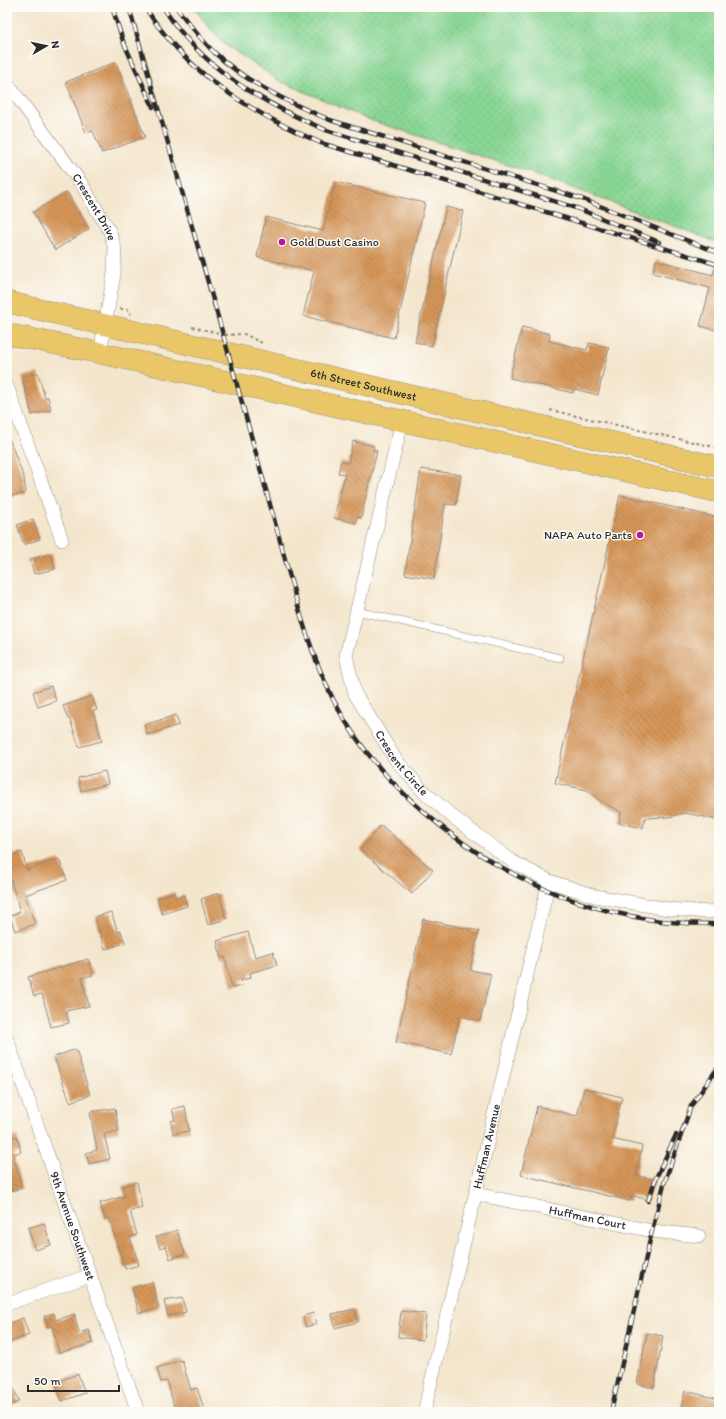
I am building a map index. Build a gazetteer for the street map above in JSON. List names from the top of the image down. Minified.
{"streets":{"main road":["6th Street Southwest"],"street":["Crescent Drive","Crescent Circle","Huffman Avenue","Huffman Court","9th Avenue Southwest"]},"crossings":[["Crescent Drive","6th Street Southwest"],["Crescent Circle","Huffman Avenue"],["Huffman Avenue","Huffman Court"]],"places":["Gold Dust Casino","NAPA Auto Parts"],"scale_bar":"50 m","north":"right"}
